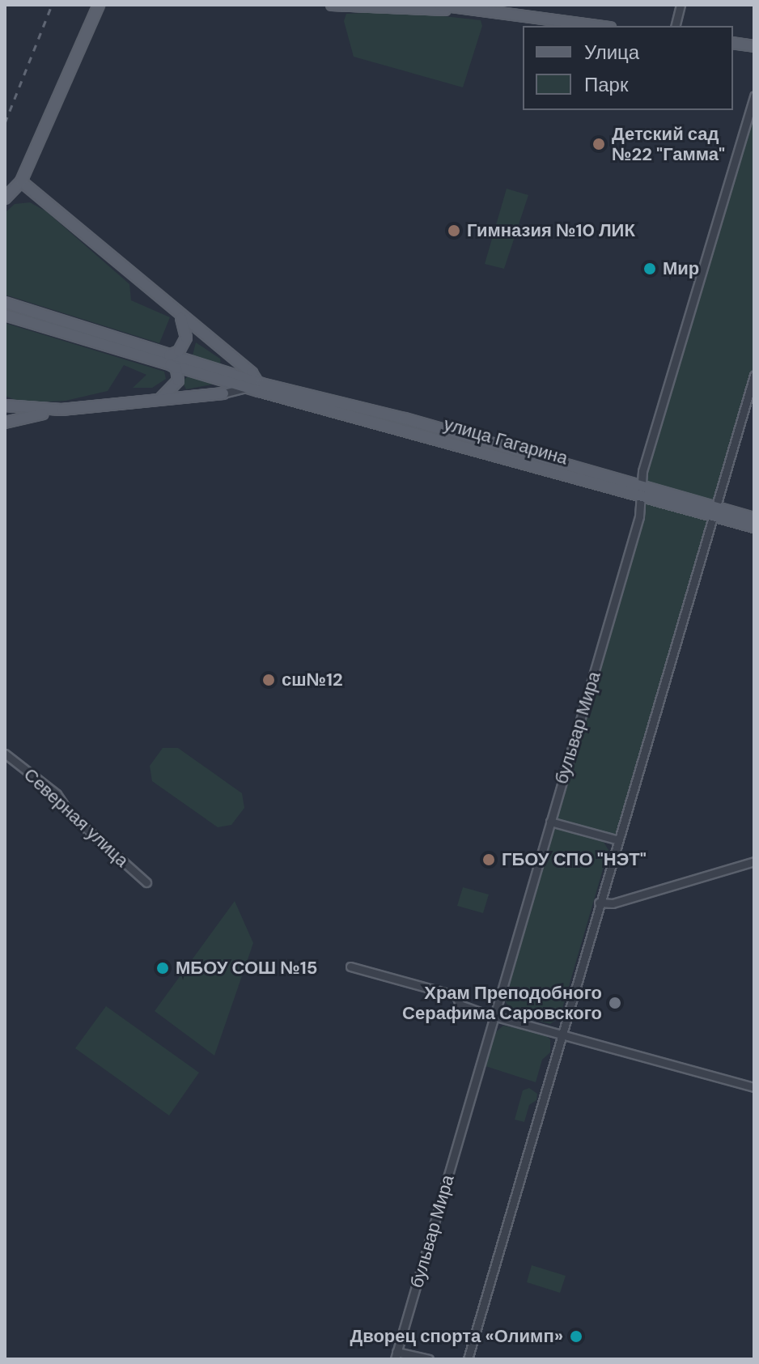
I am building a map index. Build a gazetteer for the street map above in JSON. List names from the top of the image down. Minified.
{"streets":{"main road":["улица Гагарина"],"street":["бульвар Мира","Северная улица"]},"crossings":[["улица Гагарина","бульвар Мира"]],"places":["Детский сад №22 \"Гамма\"","Гимназия №10 ЛИК","Мир","сш№12","ГБОУ СПО \"НЭТ\"","МБОУ СОШ №15","Храм Преподобного Серафима Саровского","Дворец спорта «Олимп»"],"legend":["Улица","Парк"]}
